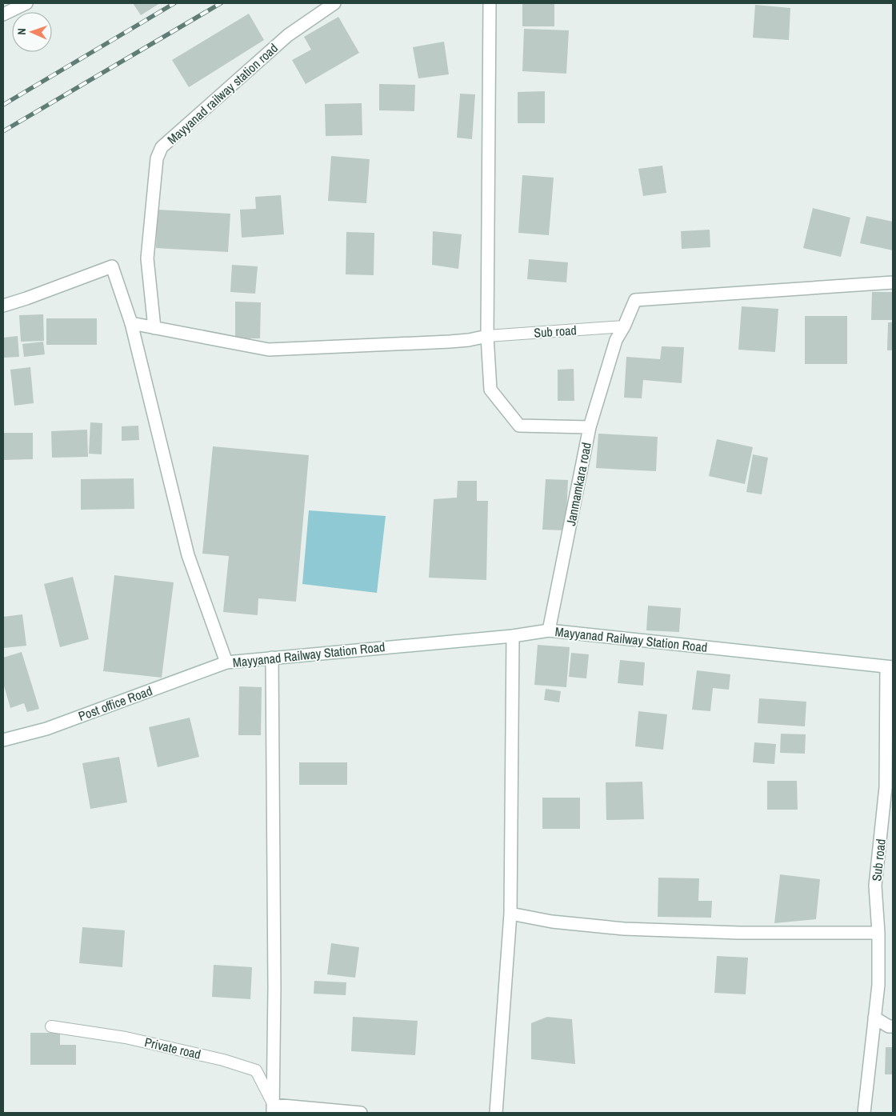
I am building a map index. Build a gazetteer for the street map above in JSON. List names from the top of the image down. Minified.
{"streets":{"street":["Mayyanad railway station road","Sub road","Janmamkara road","Mayyanad Railway Station Road","Post office Road"],"lane":["Private road"]},"crossings":[["Sub road","Janmamkara road"],["Sub road","Mayyanad Railway Station Road"],["Janmamkara road","Mayyanad Railway Station Road"],["Mayyanad Railway Station Road","Post office Road"]],"north":"left"}
